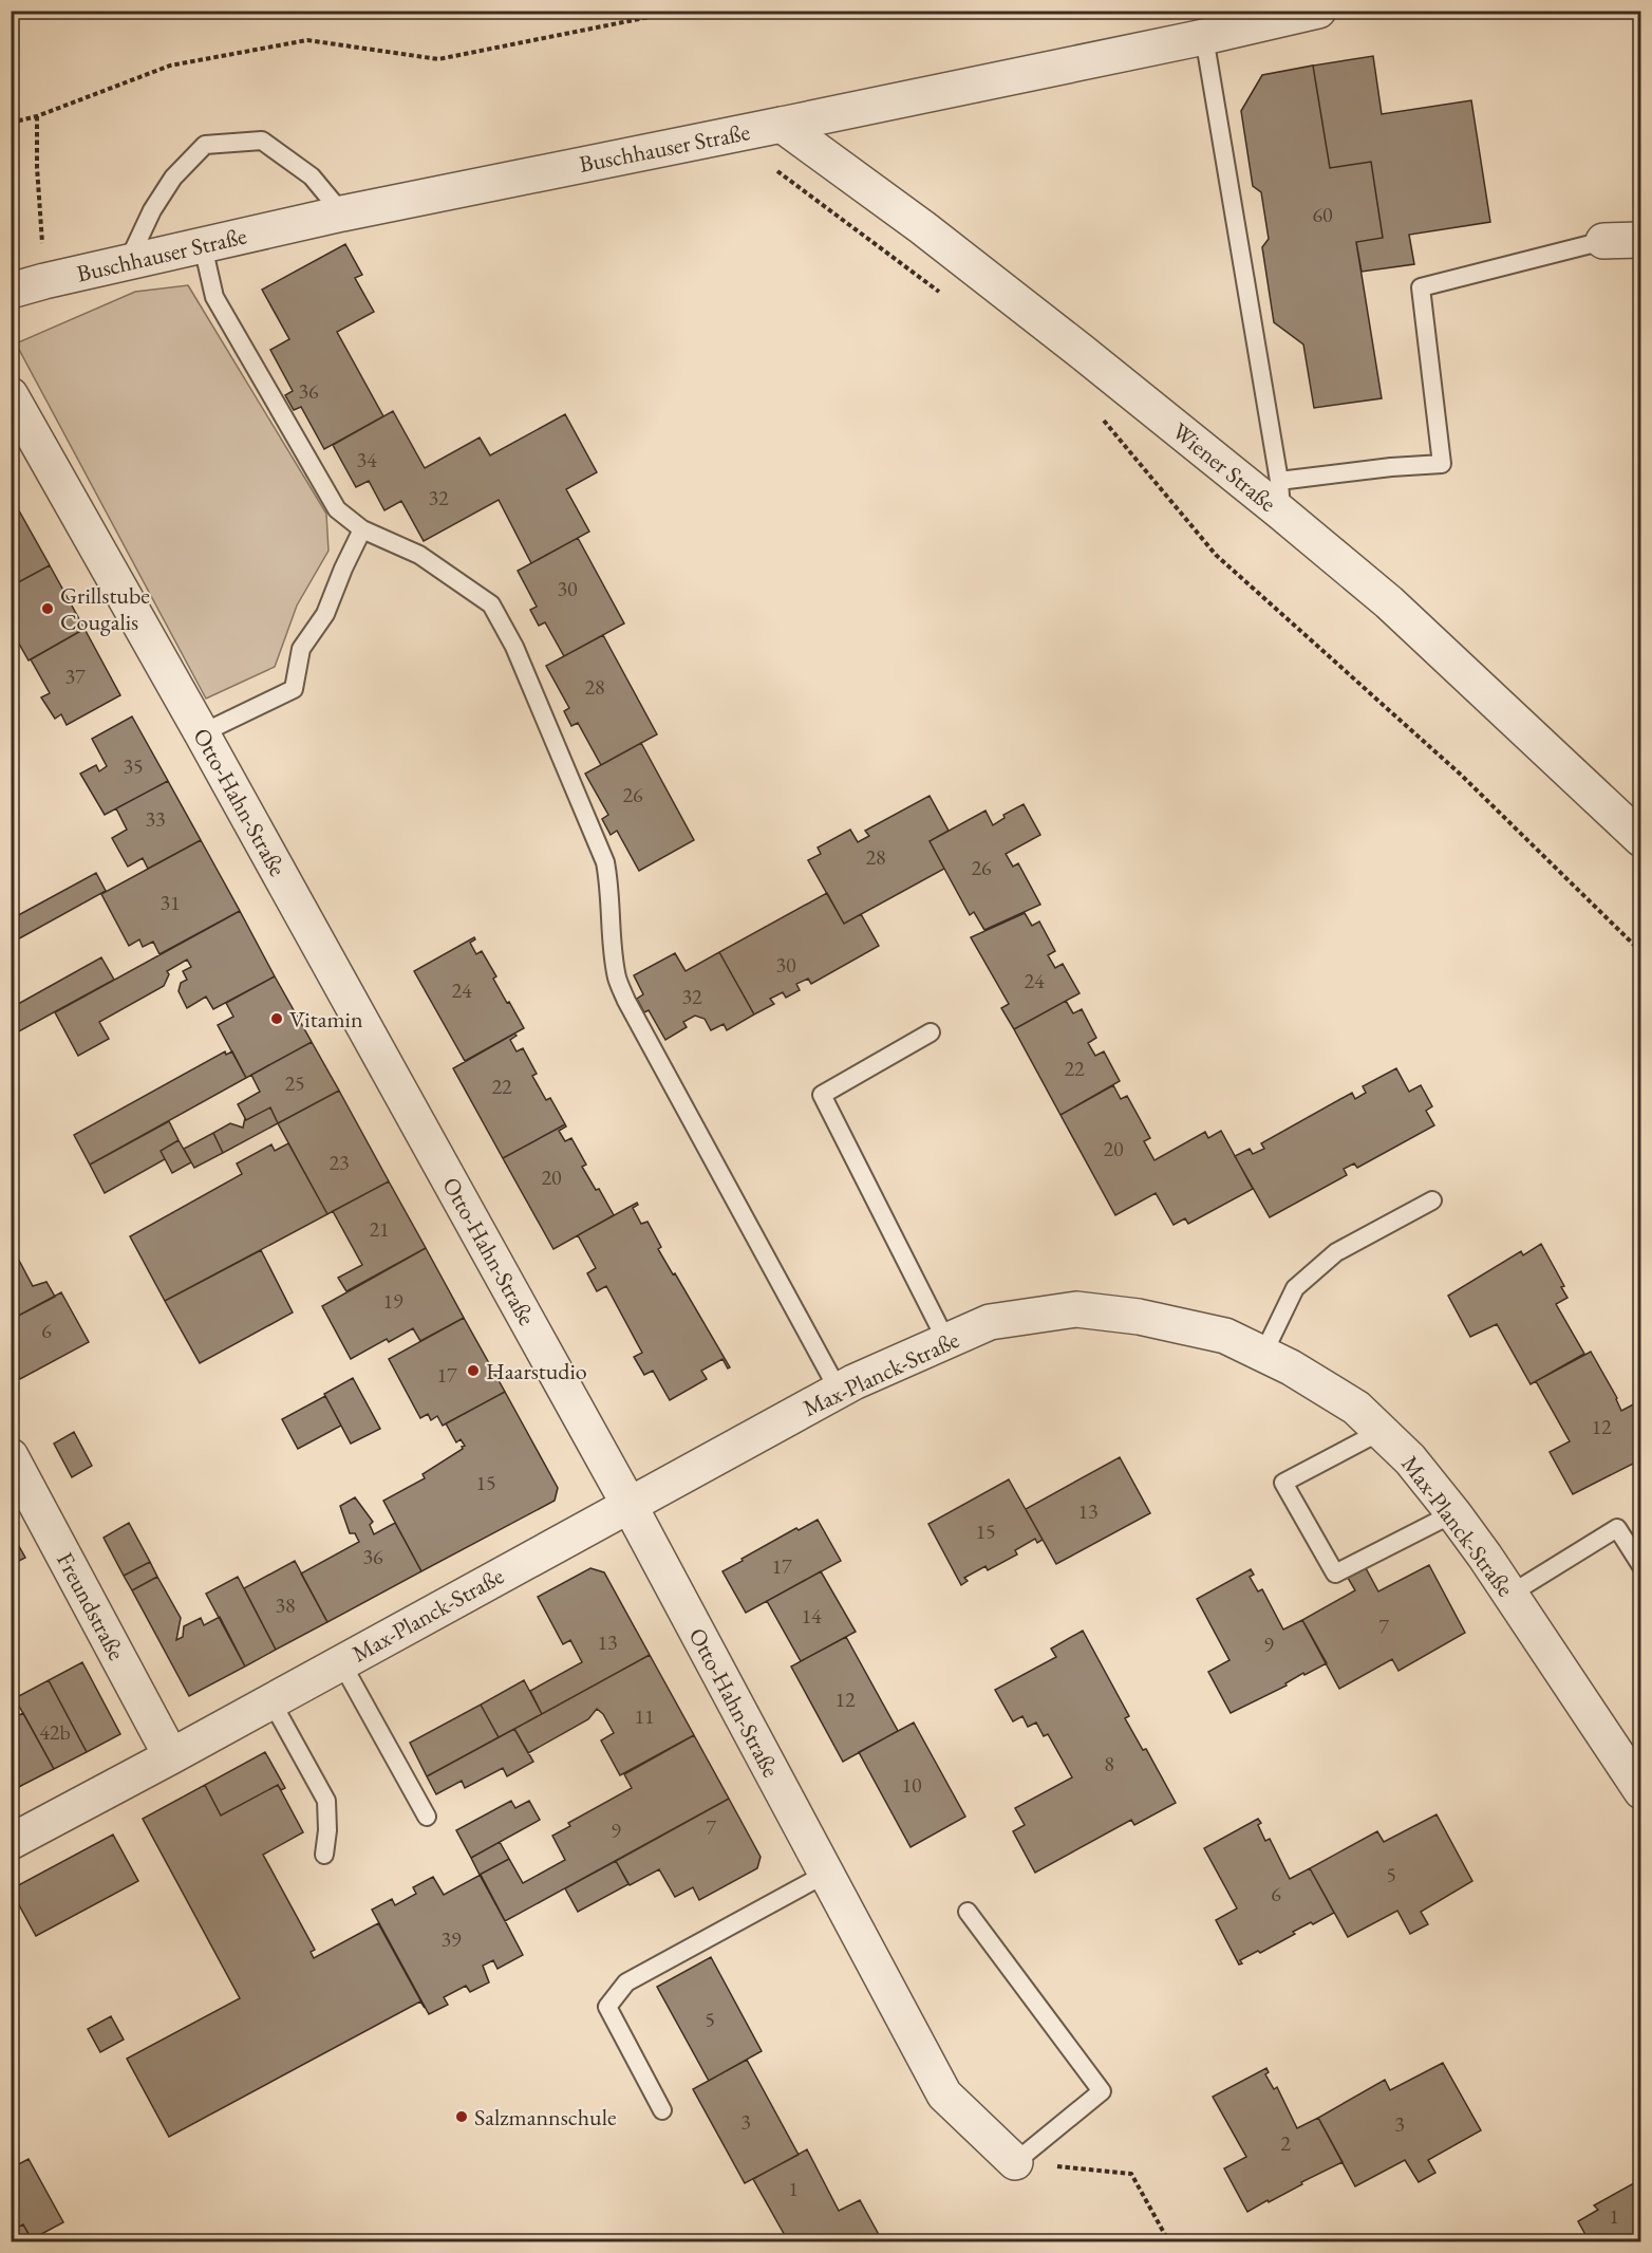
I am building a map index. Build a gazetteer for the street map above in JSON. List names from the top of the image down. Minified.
{"streets":{"street":["Buschhauser Straße","Wiener Straße","Otto-Hahn-Straße","Max-Planck-Straße","Freundstraße"]},"crossings":[["Buschhauser Straße","Wiener Straße"],["Otto-Hahn-Straße","Max-Planck-Straße"],["Max-Planck-Straße","Freundstraße"]],"places":["Grillstube Cougalis","Vitamin","Haarstudio","Salzmannschule"],"house_numbers":["60","36","34","32","30","37","28","35","26","33","28","26","31","30","24","24","32","22","25","22","20","23","20","21","19","6","17","12","15","13","15","36","17","38","14","7","13","9","12","11","42b","8","10","7","9","5","6","39","5","3","3","2","1","1"]}
